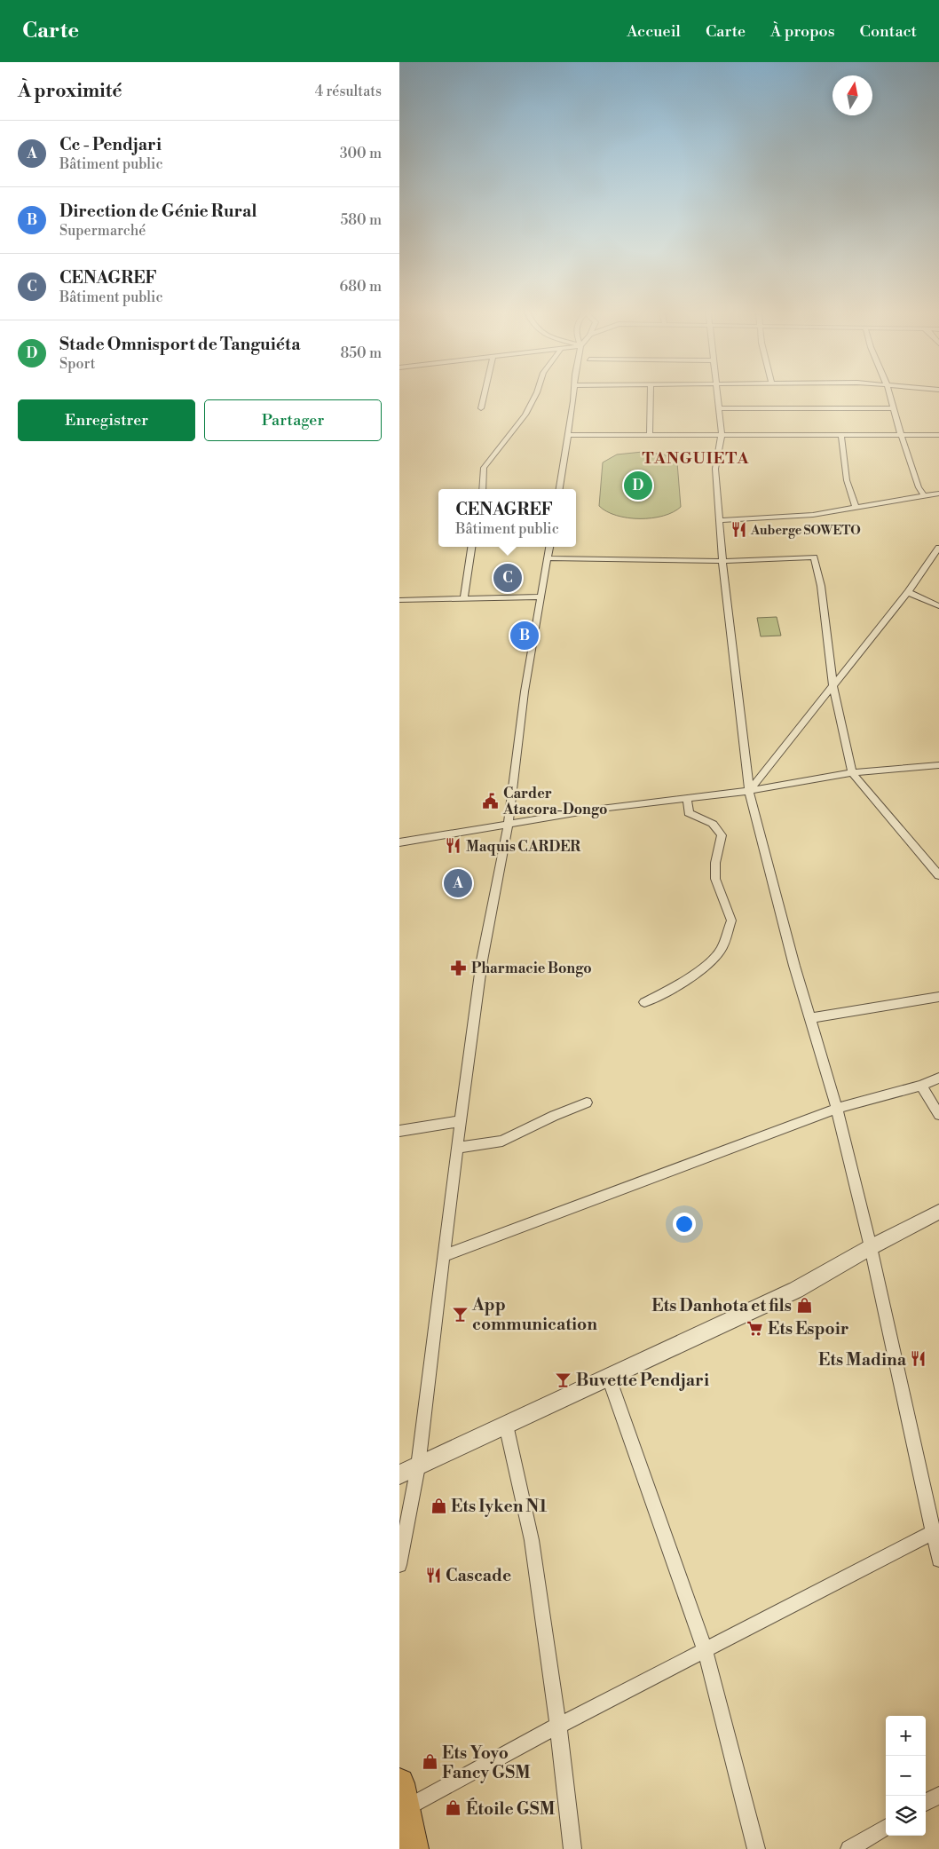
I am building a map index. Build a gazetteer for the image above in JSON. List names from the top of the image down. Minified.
{"districts":["TANGUIETA"],"places":{"restaurant":["Auberge SOWETO","Maquis CARDER","Ets Madina","Cascade"],"public building":["Carder Atacora-Dongo"],"pharmacy":["Pharmacie Bongo"],"shop":["Ets Danhota et fils","Ets Iyken N1","Ets Yoyo Fancy GSM","Étoile GSM"],"bar":["App communication","Buvette Pendjari"],"supermarket":["Ets Espoir"]},"north":"top","page":{"header":"Carte","nav":["Accueil","Carte","À propos","Contact"],"heading":["À proximité","4 résultats"],"list":[{"mark":"A","name":"Cc - Pendjari","note":"Bâtiment public","value":"300 m"},{"mark":"B","name":"Direction de Génie Rural","note":"Supermarché","value":"580 m"},{"mark":"C","name":"CENAGREF","note":"Bâtiment public","value":"680 m"},{"mark":"D","name":"Stade Omnisport de Tanguiéta","note":"Sport","value":"850 m"}],"buttons":["Enregistrer","Partager"],"pins":["D","C","B","A"],"popup":["CENAGREF","Bâtiment public"],"map_buttons":["+","−"]}}
